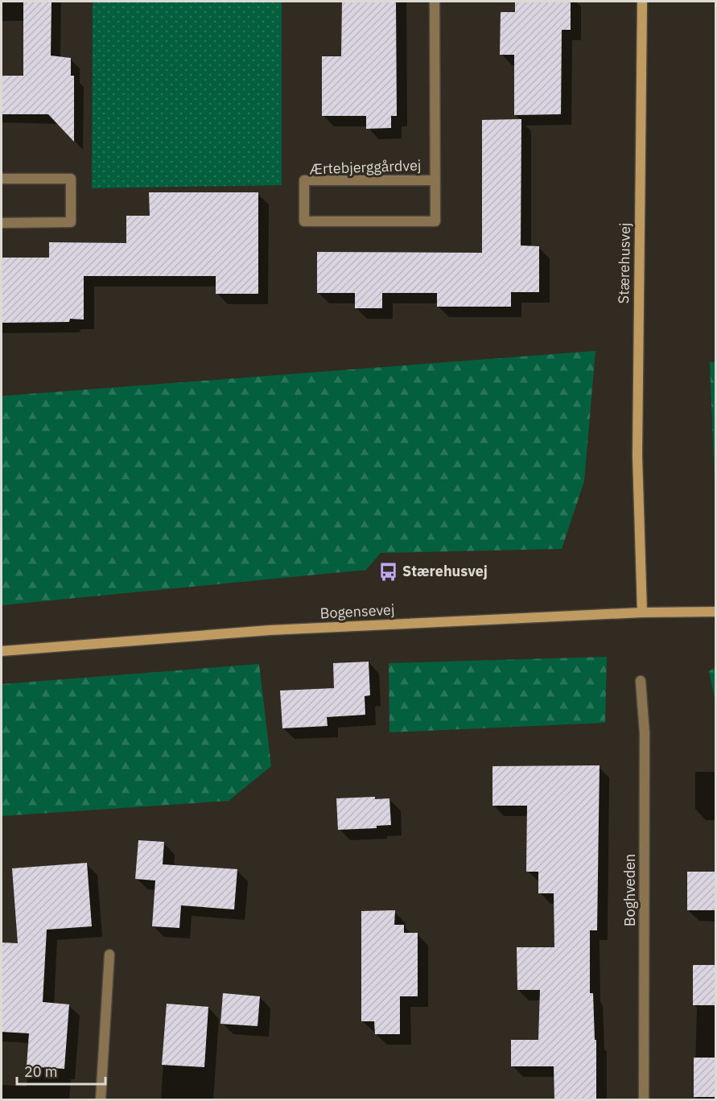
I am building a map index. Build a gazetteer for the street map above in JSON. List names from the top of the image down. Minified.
{"streets":{"main road":["Stærehusvej","Bogensevej"],"street":["Ærtebjerggårdvej","Boghveden"]},"crossings":[["Stærehusvej","Bogensevej"]],"places":{"bus stop":["Stærehusvej"]},"scale_bar":"20 m"}
